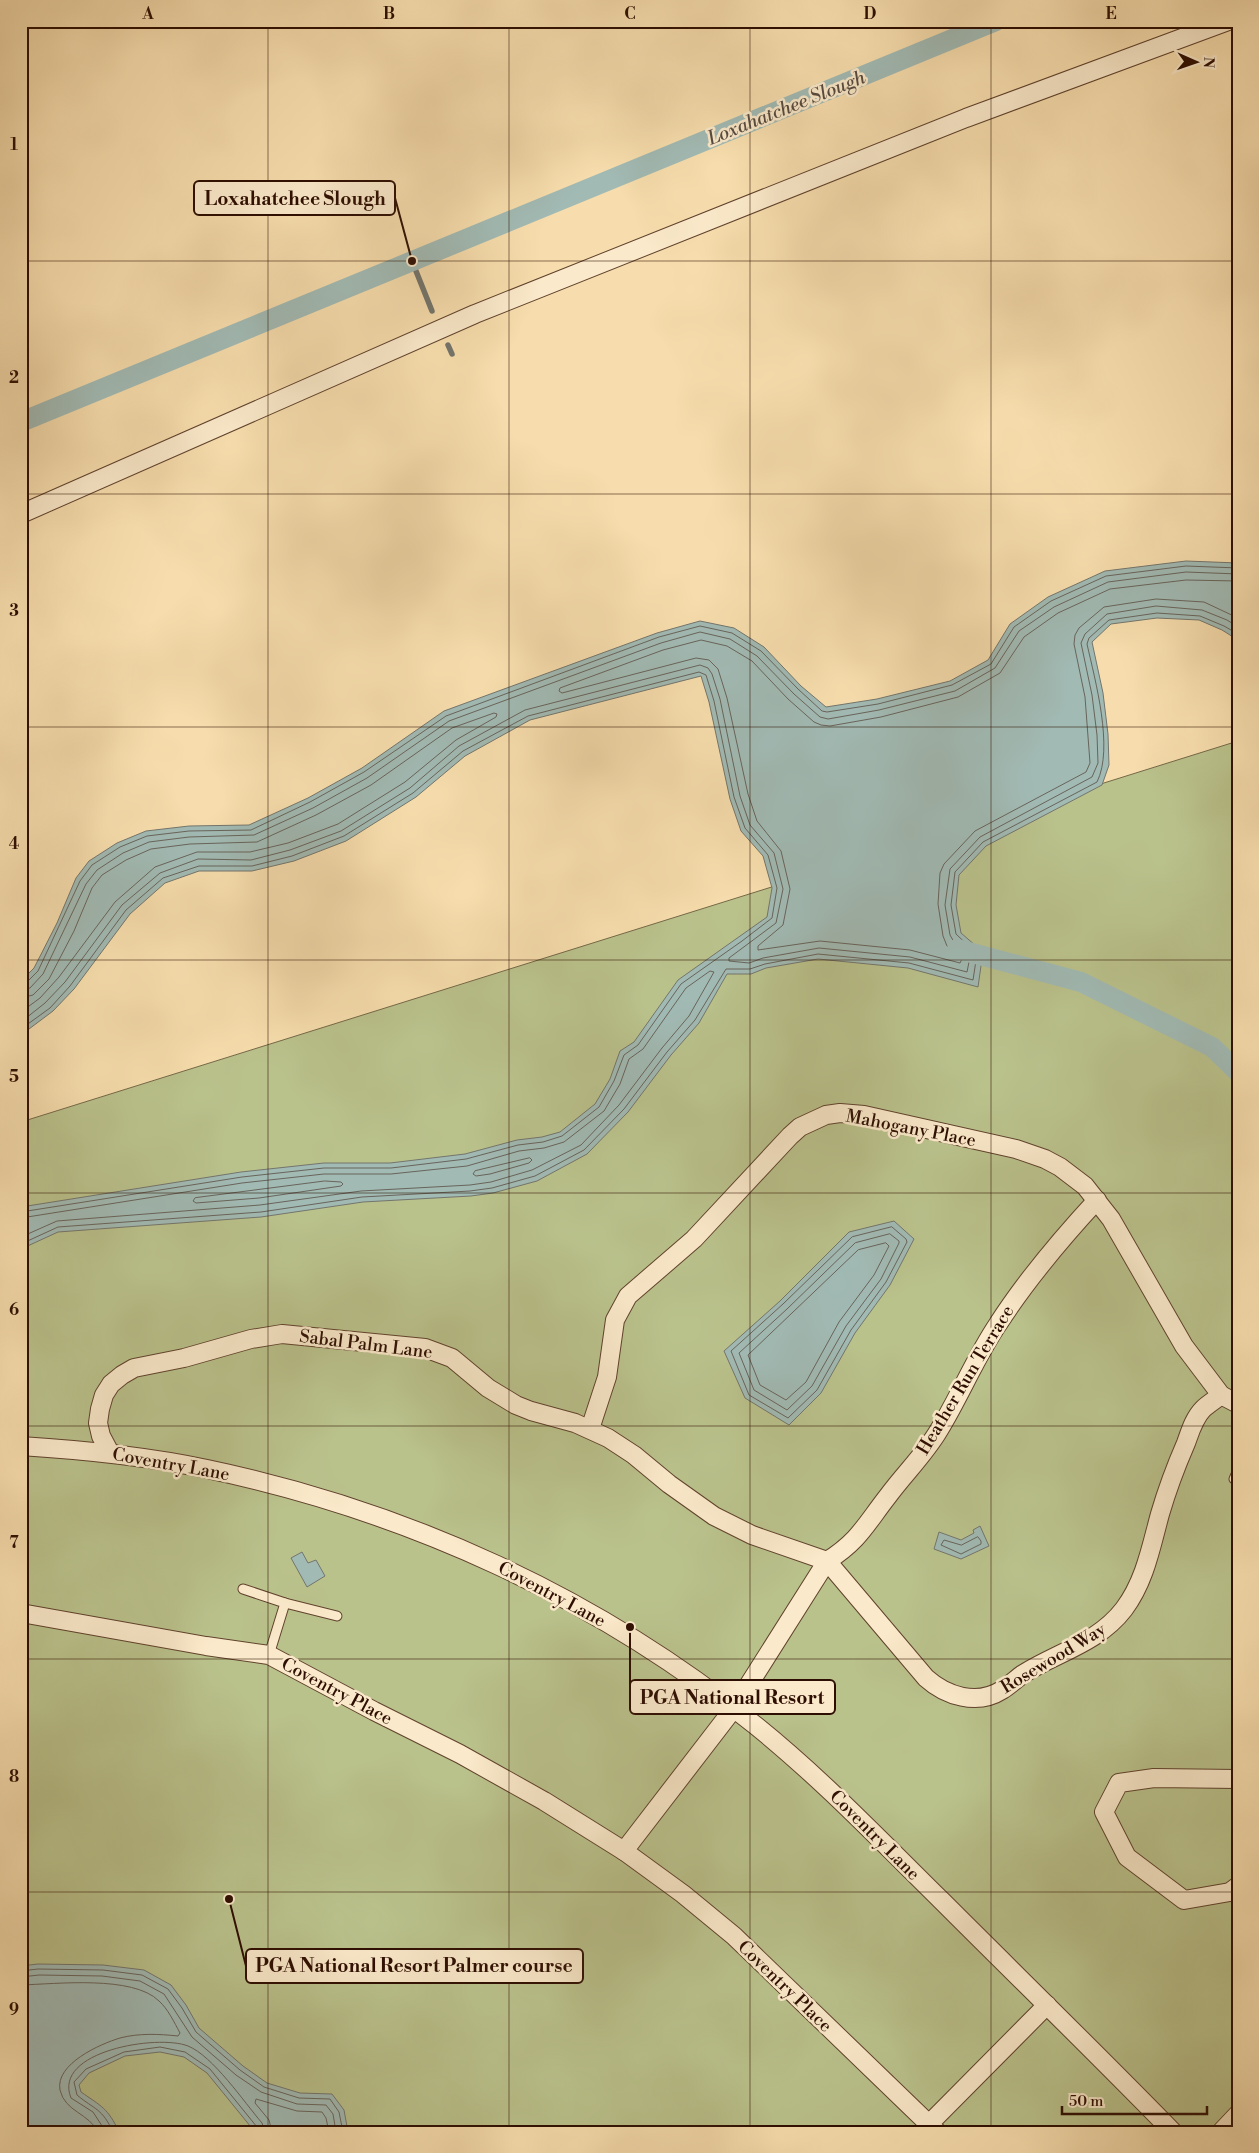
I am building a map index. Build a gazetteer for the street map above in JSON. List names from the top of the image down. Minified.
{"streets":{"street":["Mahogany Place","Sabal Palm Lane","Heather Run Terrace","Coventry Lane","Rosewood Way","Coventry Place"]},"crossings":[["Mahogany Place","Sabal Palm Lane"],["Mahogany Place","Heather Run Terrace"],["Mahogany Place","Rosewood Way"],["Sabal Palm Lane","Heather Run Terrace"],["Sabal Palm Lane","Coventry Lane"],["Sabal Palm Lane","Rosewood Way"],["Heather Run Terrace","Coventry Lane"],["Heather Run Terrace","Rosewood Way"]],"water":["Loxahatchee Slough"],"places":["Loxahatchee Slough","PGA National Resort","PGA National Resort Palmer course"],"scale_bar":"50 m","north":"right","grid":{"columns":["A","B","C","D","E"],"rows":["1","2","3","4","5","6","7","8","9"]}}
